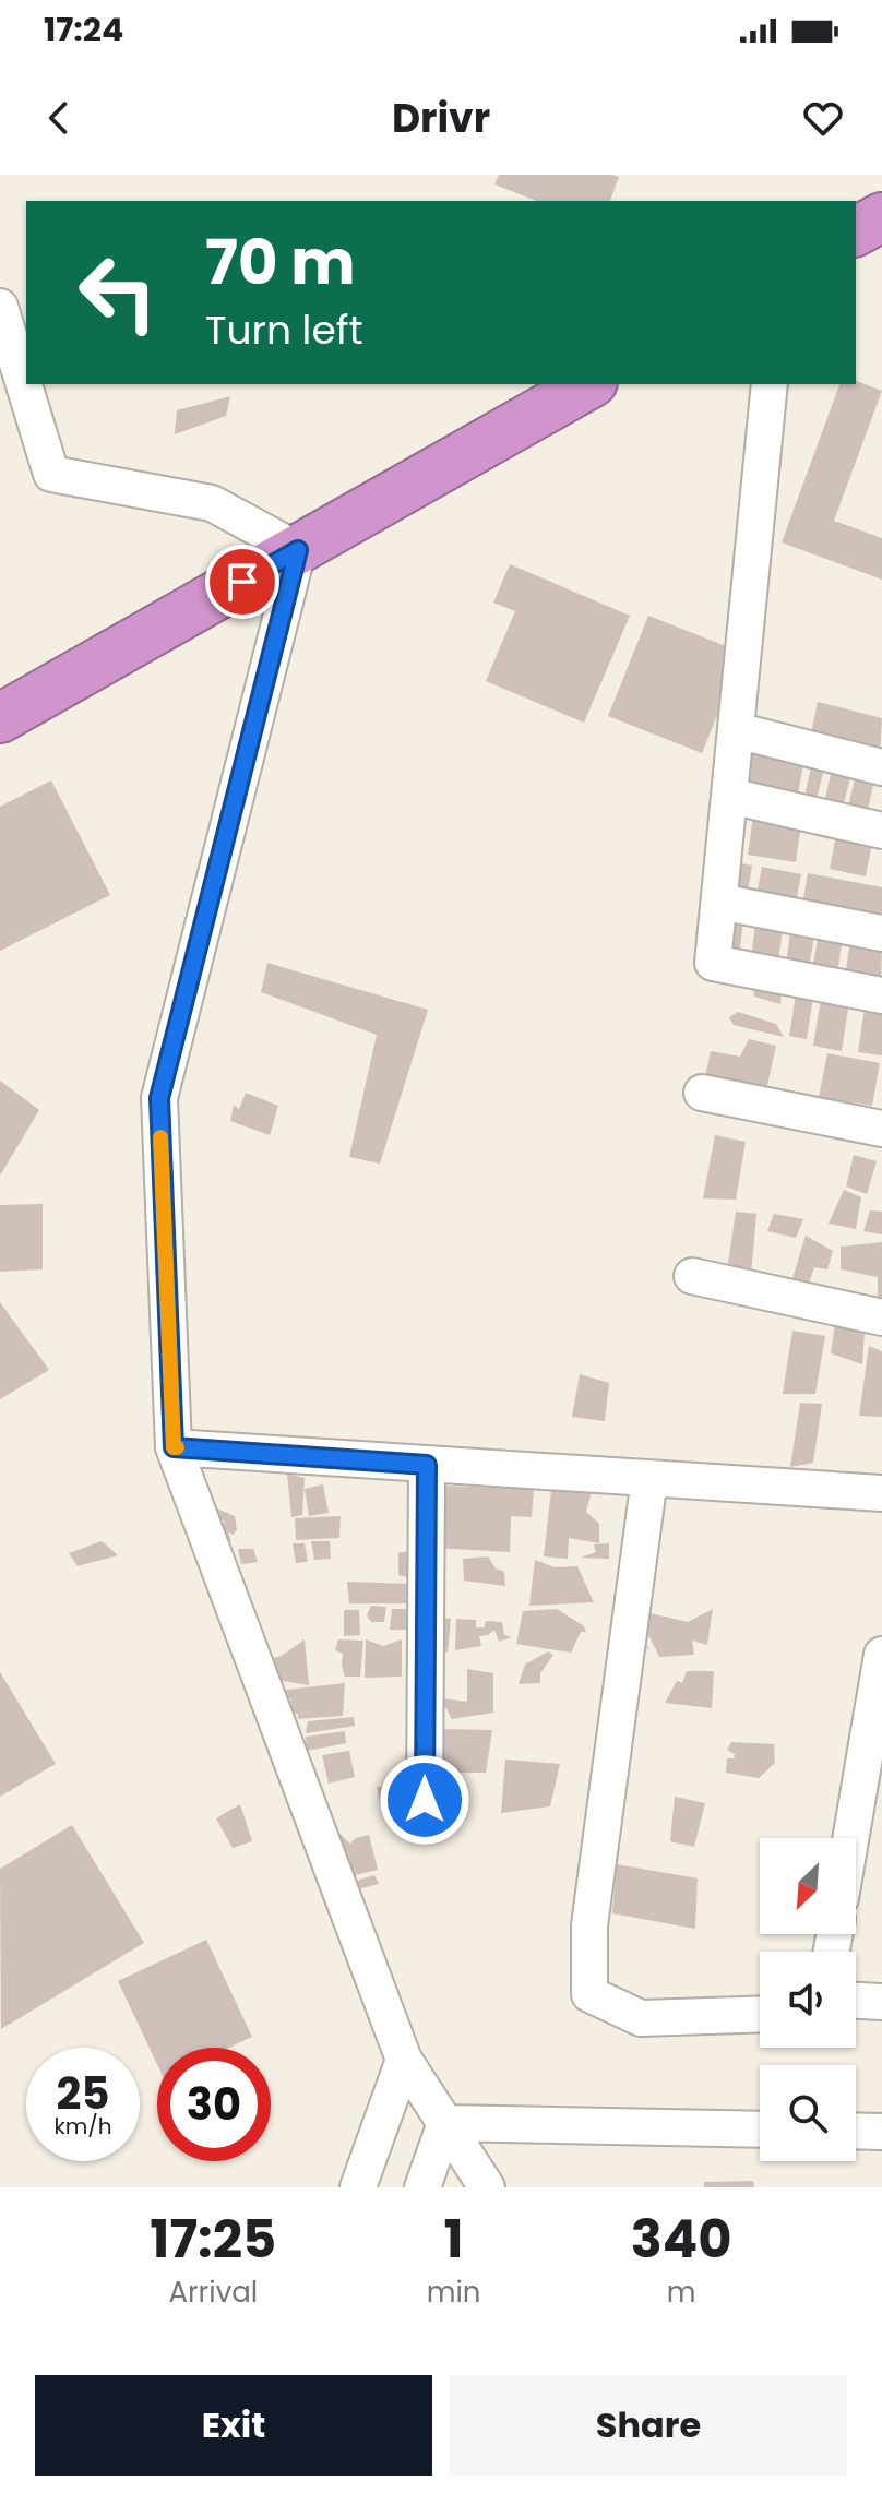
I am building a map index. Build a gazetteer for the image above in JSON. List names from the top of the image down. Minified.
{"north":"bottom left","page":{"status":"17:24","header":"Drivr","turn":["70 m","Turn left"],"speed":"25 km/h","limit":"30","eta":["17:25","Arrival","1","min","340","m"],"buttons":["Exit","Share"]}}
